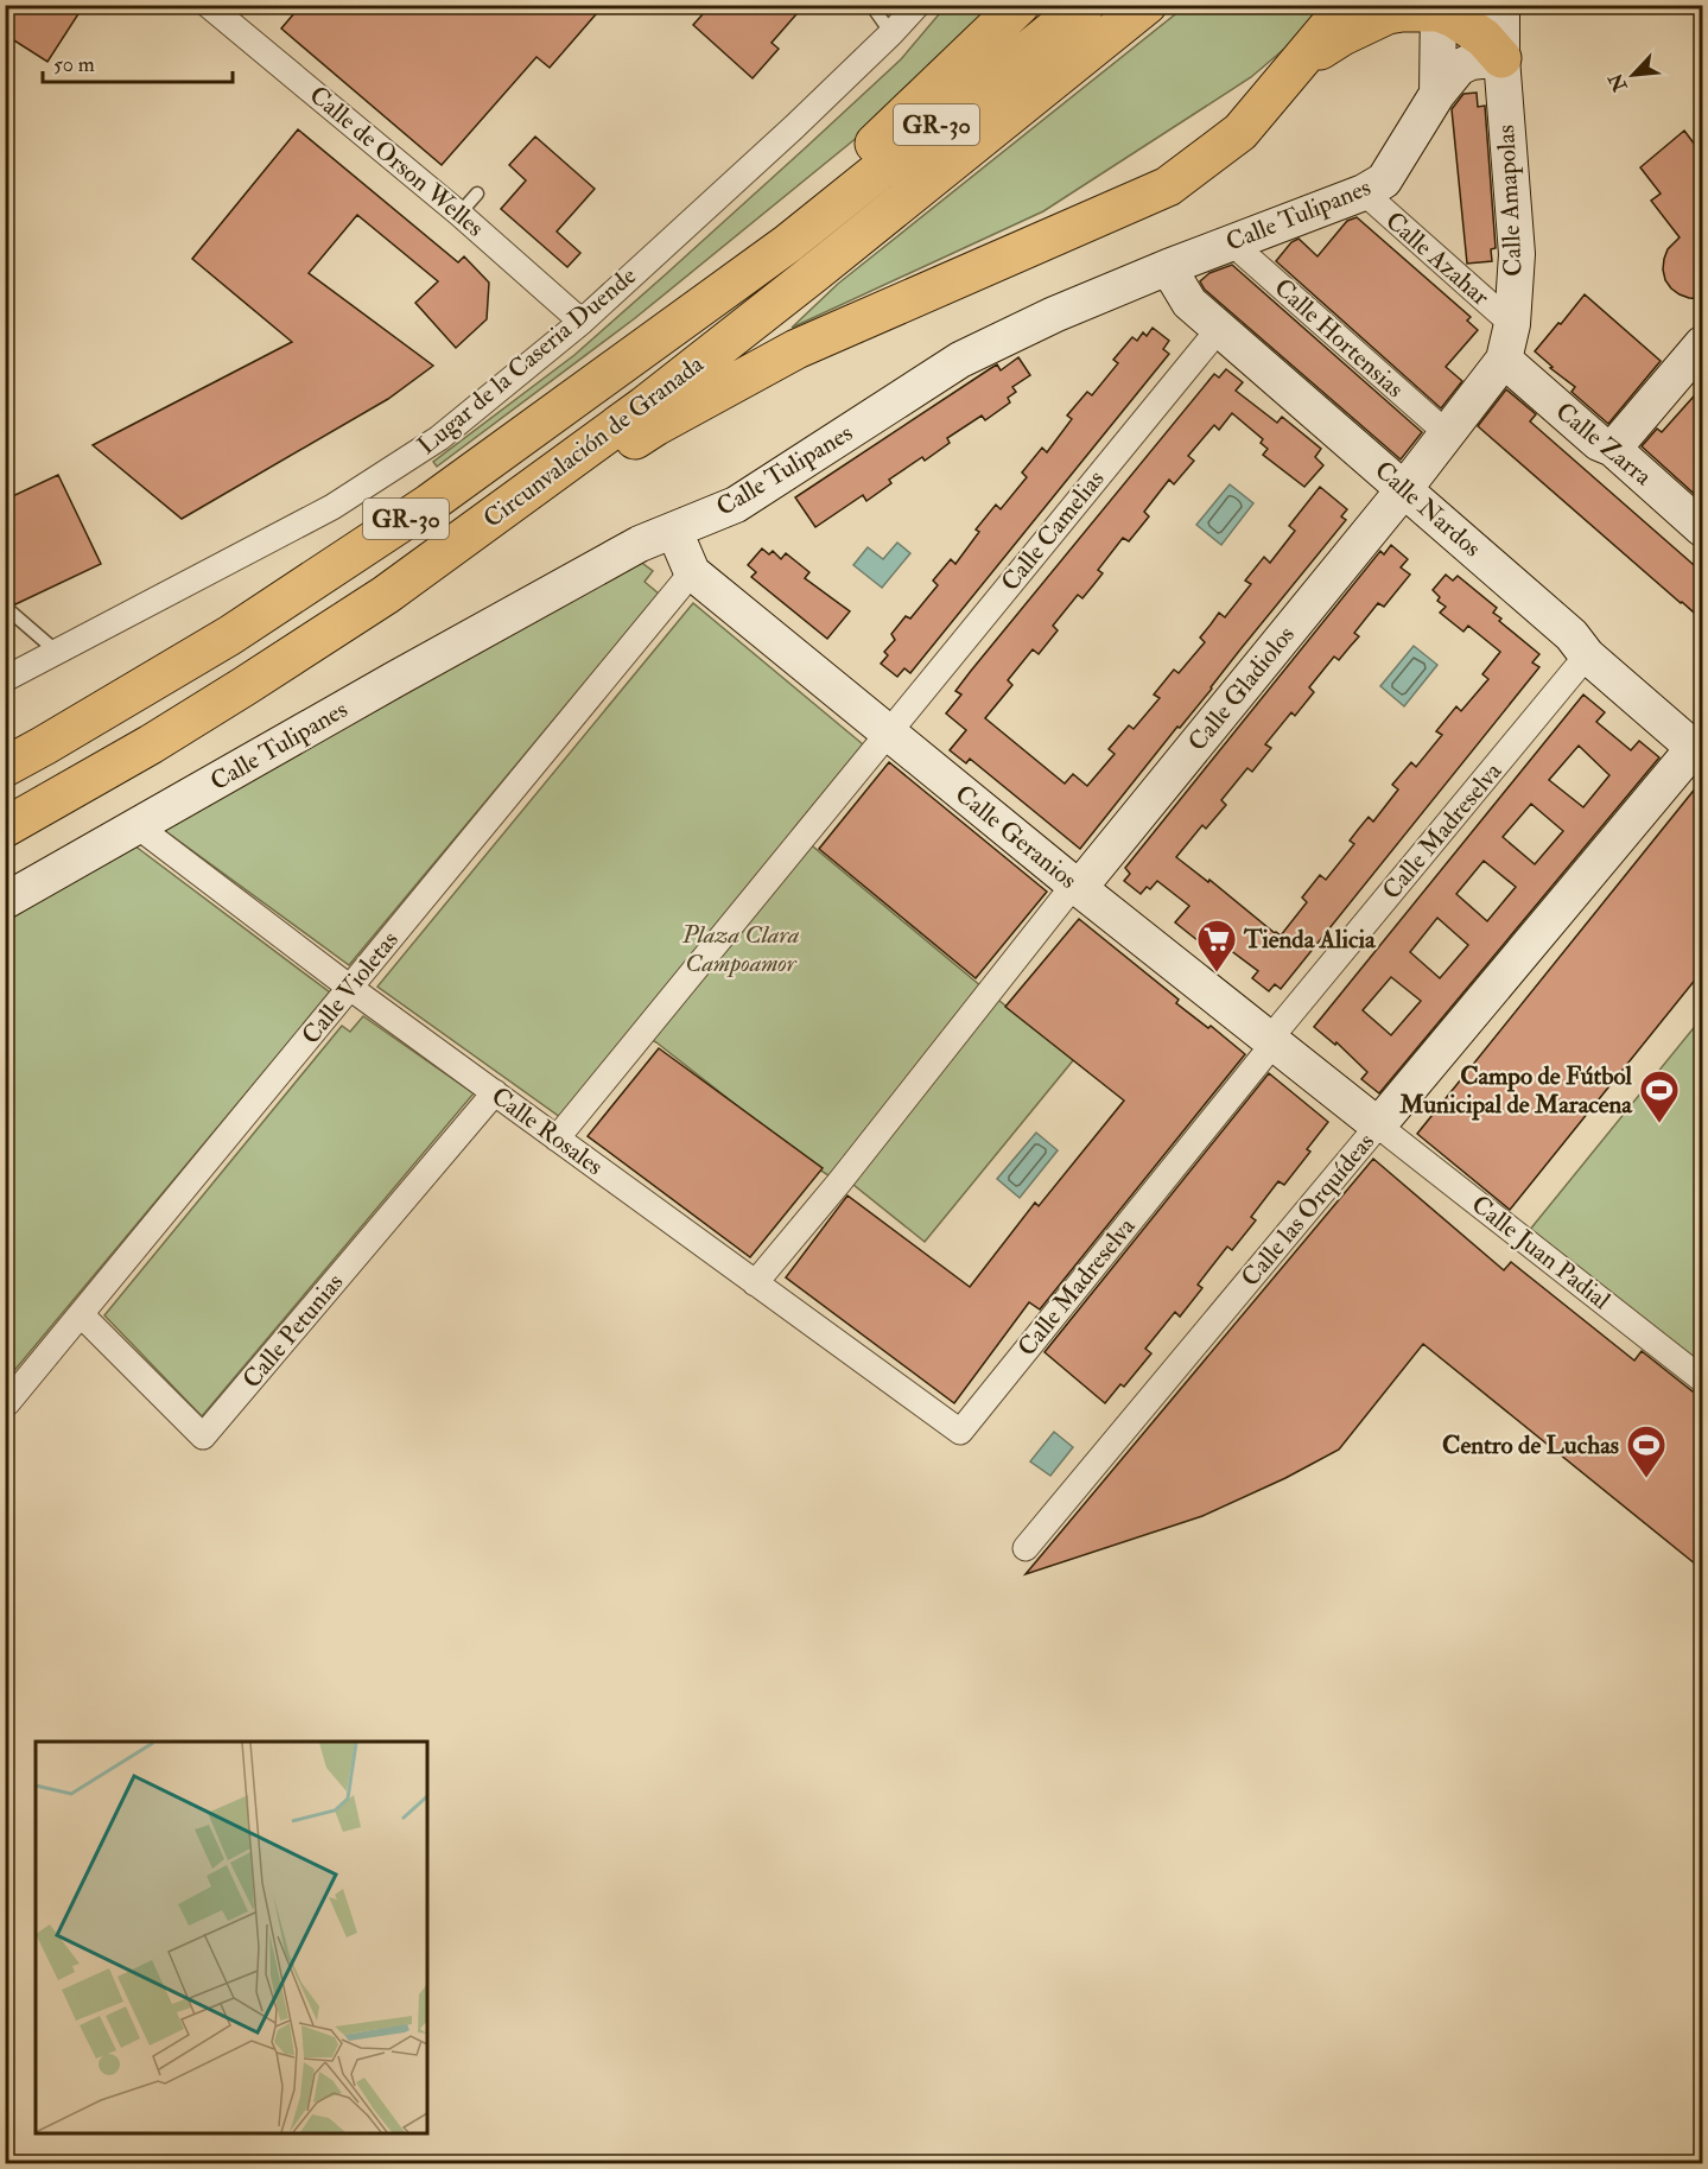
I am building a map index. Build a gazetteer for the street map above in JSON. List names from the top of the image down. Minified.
{"streets":{"highway":["GR-30","Circunvalación de Granada"],"street":["Calle de Orson Welles","Calle Amapolas","Calle Tulipanes","Calle Azahar","Calle Hortensias","Lugar de la Caseria Duende","Calle Zarra","Calle Nardos","Calle Camelias","Calle Gladiolos","Calle Madreselva","Calle Geranios","Calle Violetas","Calle Rosales","Calle las Orquídeas","Calle Juan Padial","Calle Petunias"]},"crossings":[["Calle de Orson Welles","Lugar de la Caseria Duende"],["Calle Amapolas","Calle Tulipanes"],["Calle Amapolas","Calle Azahar"],["Calle Amapolas","Calle Hortensias"],["Calle Amapolas","Calle Zarra"],["Calle Amapolas","Calle Nardos"],["Calle Amapolas","Calle Gladiolos"],["Calle Tulipanes","Calle Azahar"],["Calle Tulipanes","Calle Hortensias"],["Calle Tulipanes","Calle Nardos"],["Calle Tulipanes","Calle Geranios"],["Calle Tulipanes","Calle Rosales"],["Calle Nardos","Calle Camelias"],["Calle Nardos","Calle Gladiolos"],["Calle Nardos","Calle Madreselva"],["Calle Nardos","Calle las Orquídeas"],["Calle Camelias","Calle Geranios"],["Calle Gladiolos","Calle Geranios"],["Calle Madreselva","Calle Geranios"],["Calle Madreselva","Calle Rosales"],["Calle Geranios","Calle Violetas"],["Calle Geranios","Calle las Orquídeas"],["Calle Geranios","Calle Juan Padial"],["Calle Violetas","Calle Rosales"],["Calle Violetas","Calle Petunias"],["Calle Rosales","Calle Petunias"],["Calle las Orquídeas","Calle Juan Padial"]],"parks":["Plaza Clara Campoamor"],"places":{"supermarket":["Tienda Alicia"],"sports":["Campo de Fútbol Municipal de Maracena","Centro de Luchas"]},"scale_bar":"50 m","north":"bottom left"}
